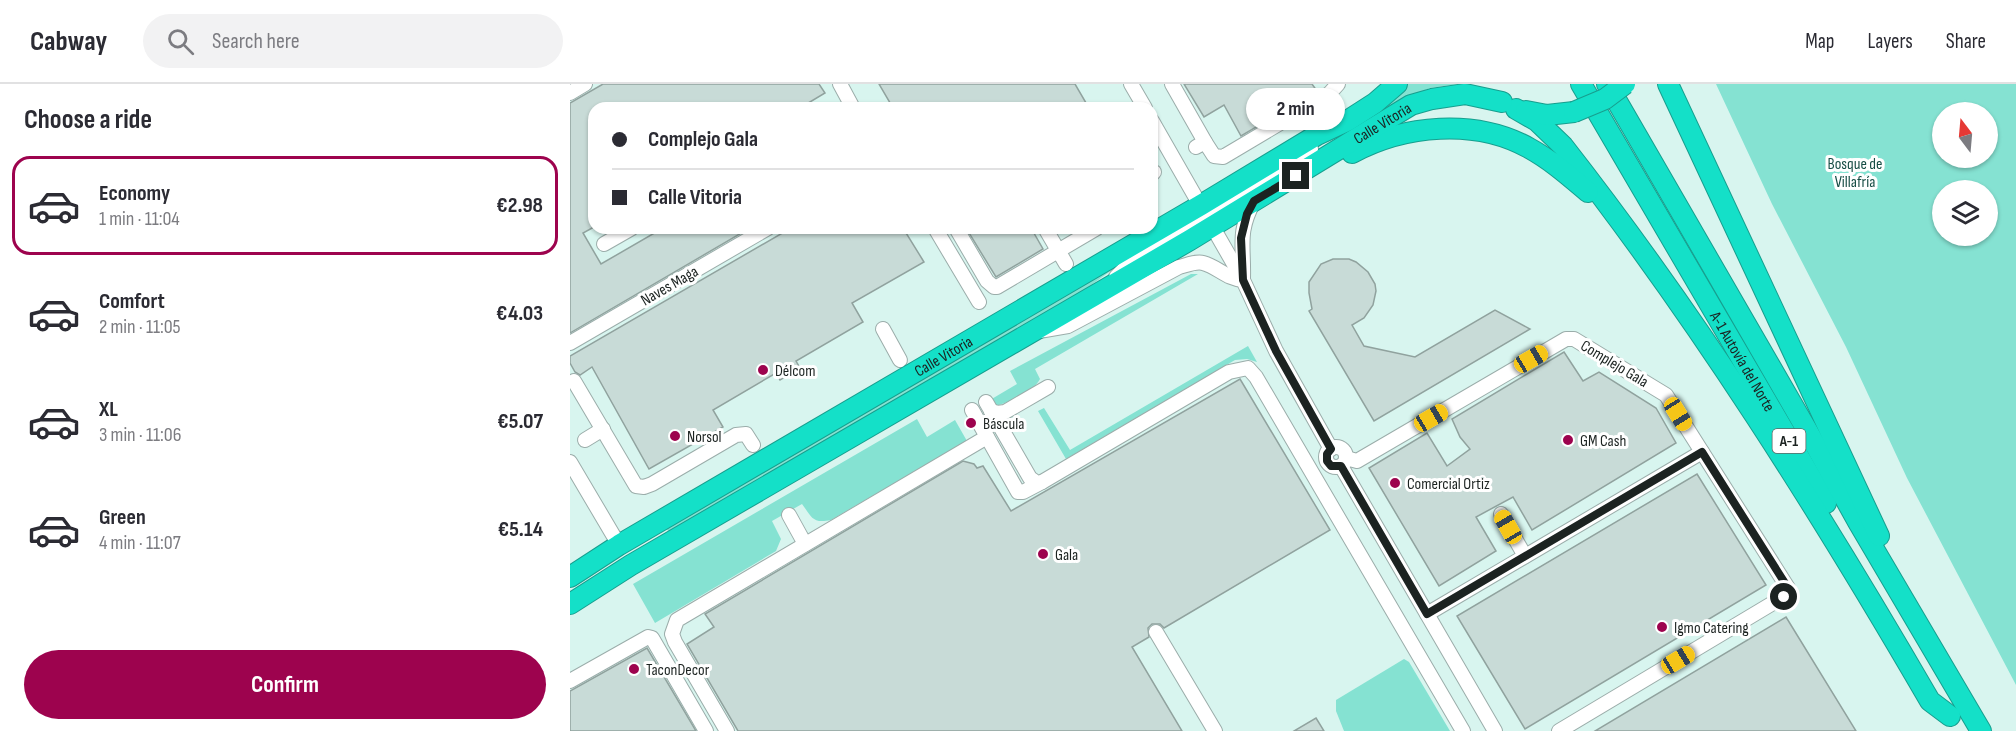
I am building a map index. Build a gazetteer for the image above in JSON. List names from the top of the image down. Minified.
{"streets":{"highway":["Calle Vitoria","A-1 Autovía del Norte","A-1"],"street":["Naves Maga","Complejo Gala"]},"crossings":[["A-1 Autovía del Norte","A-1"]],"parks":["Bosque de Villafría"],"places":["Délcom","Báscula","Norsol","GM Cash","Comercial Ortiz","Gala","Igmo Catering","TaconDecor"],"north":"top","page":{"header":"Cabway","search":"Search here","nav":["Map","Layers","Share"],"heading":"Choose a ride","bubble":"2 min","banner":["Complejo Gala","Calle Vitoria"],"list":[{"name":"Economy","note":"1 min · 11:04","value":"€2.98"},{"name":"Comfort","note":"2 min · 11:05","value":"€4.03"},{"name":"XL","note":"3 min · 11:06","value":"€5.07"},{"name":"Green","note":"4 min · 11:07","value":"€5.14"}],"buttons":"Confirm"}}
